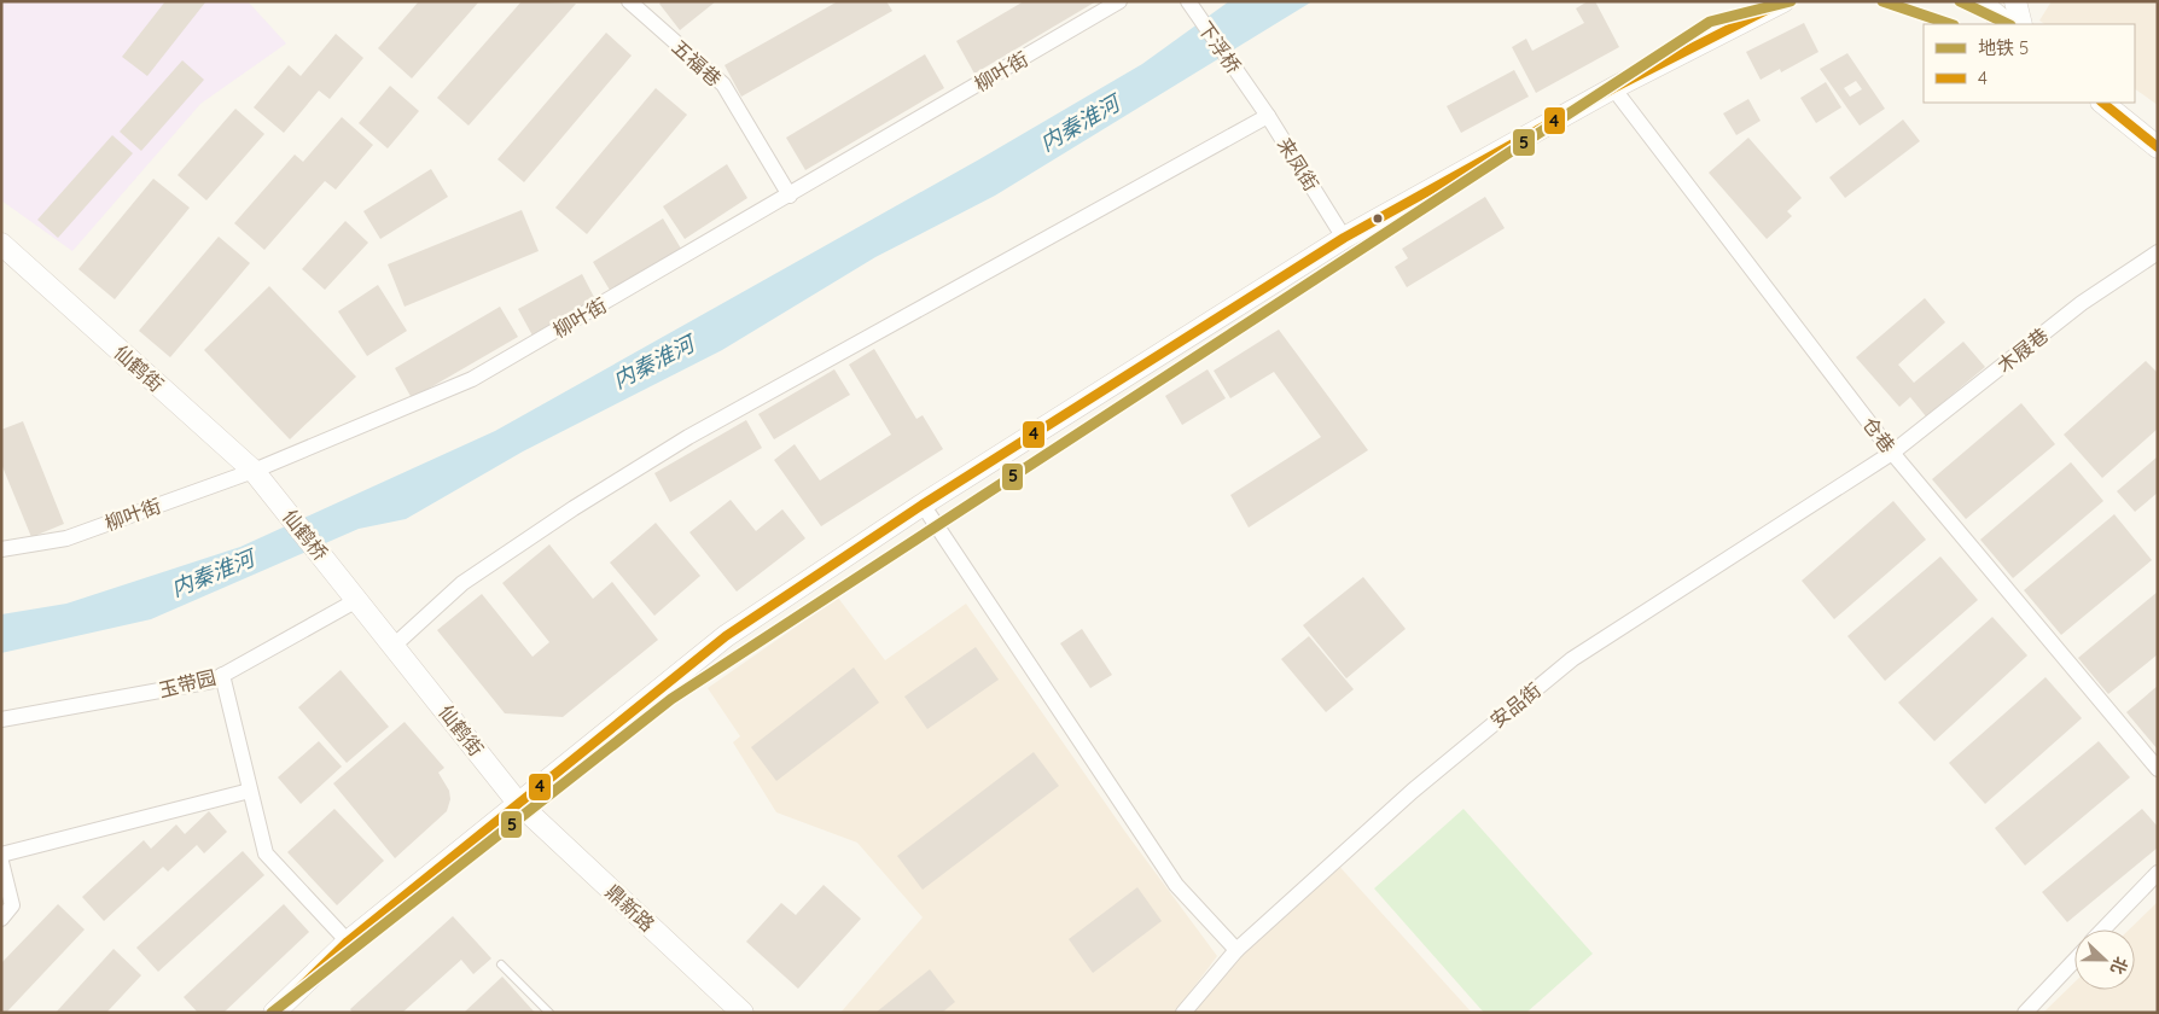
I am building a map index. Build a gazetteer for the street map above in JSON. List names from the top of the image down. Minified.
{"streets":{"main road":["仙鹤街","仙鹤桥","鼎新路"],"street":["下浮桥","五福巷","柳叶街","来凤街","木屐巷","仓巷","玉带园","安品街"]},"crossings":[["下浮桥","来凤街"],["五福巷","柳叶街"],["柳叶街","仙鹤街"],["木屐巷","仓巷"],["木屐巷","安品街"],["仙鹤街","仙鹤桥"],["仙鹤街","玉带园"],["仙鹤街","鼎新路"],["仓巷","安品街"]],"water":["内秦淮河"],"lines":["metro line 5","transit line 4"],"legend":["地铁 5","4"],"north":"right"}
